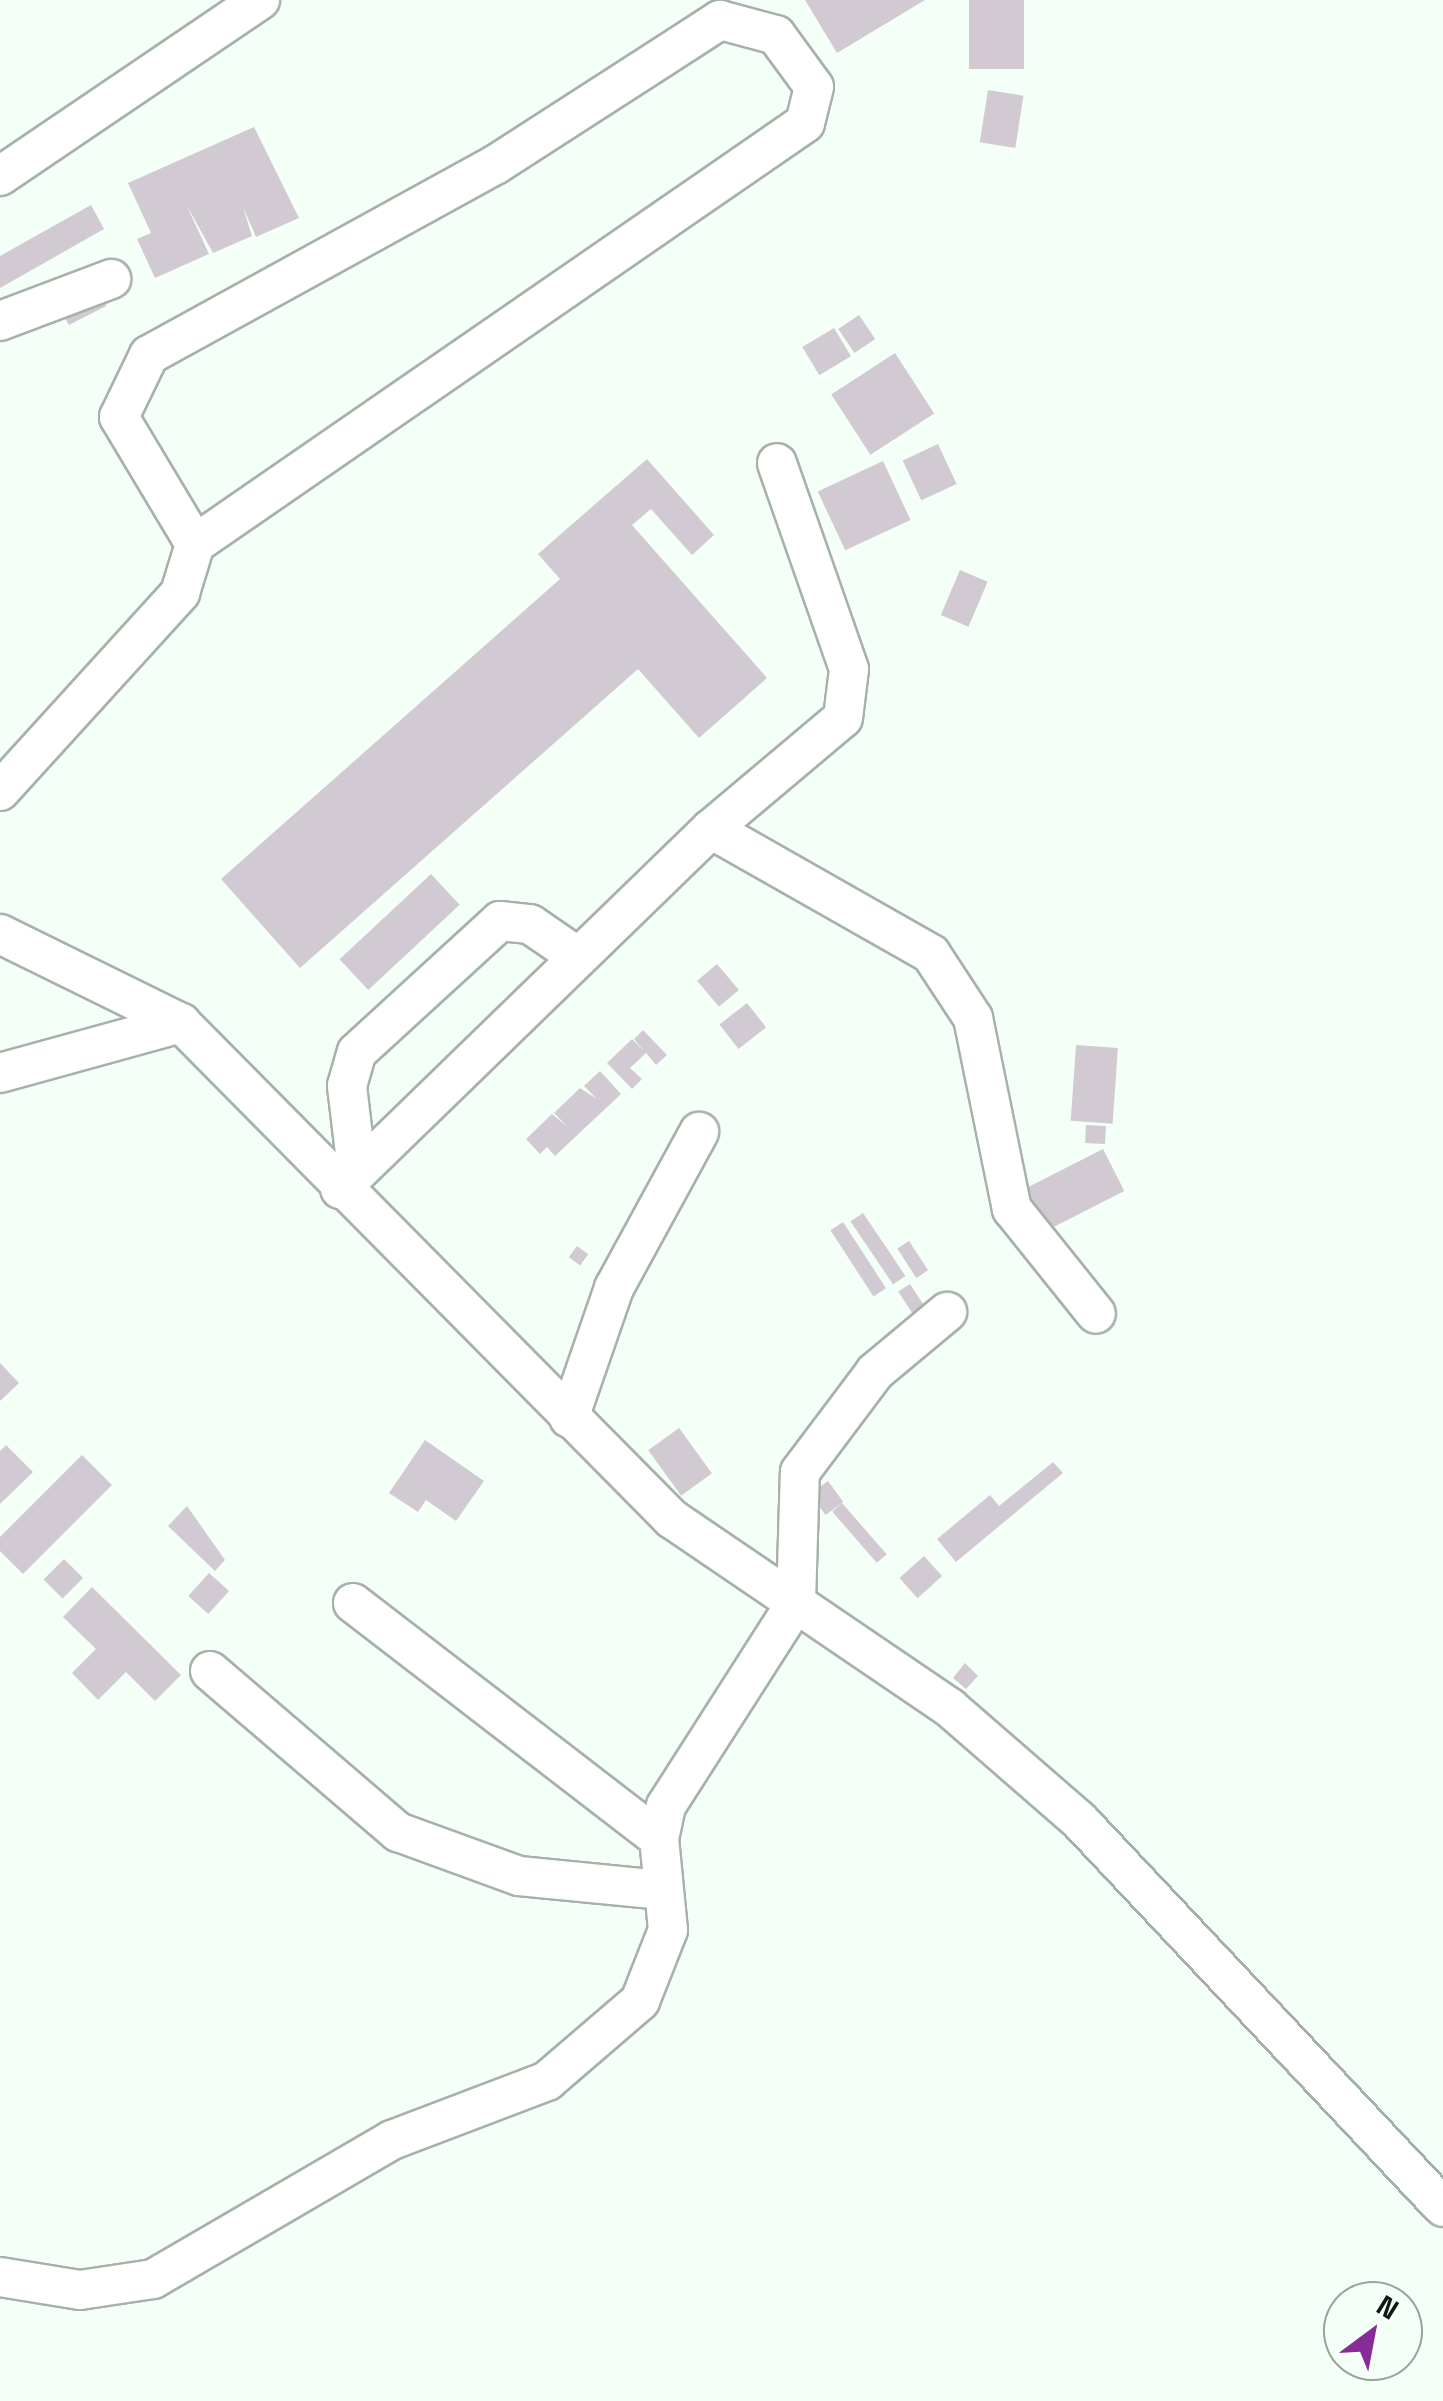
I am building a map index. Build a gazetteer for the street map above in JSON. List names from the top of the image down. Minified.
{"north":"top right"}
